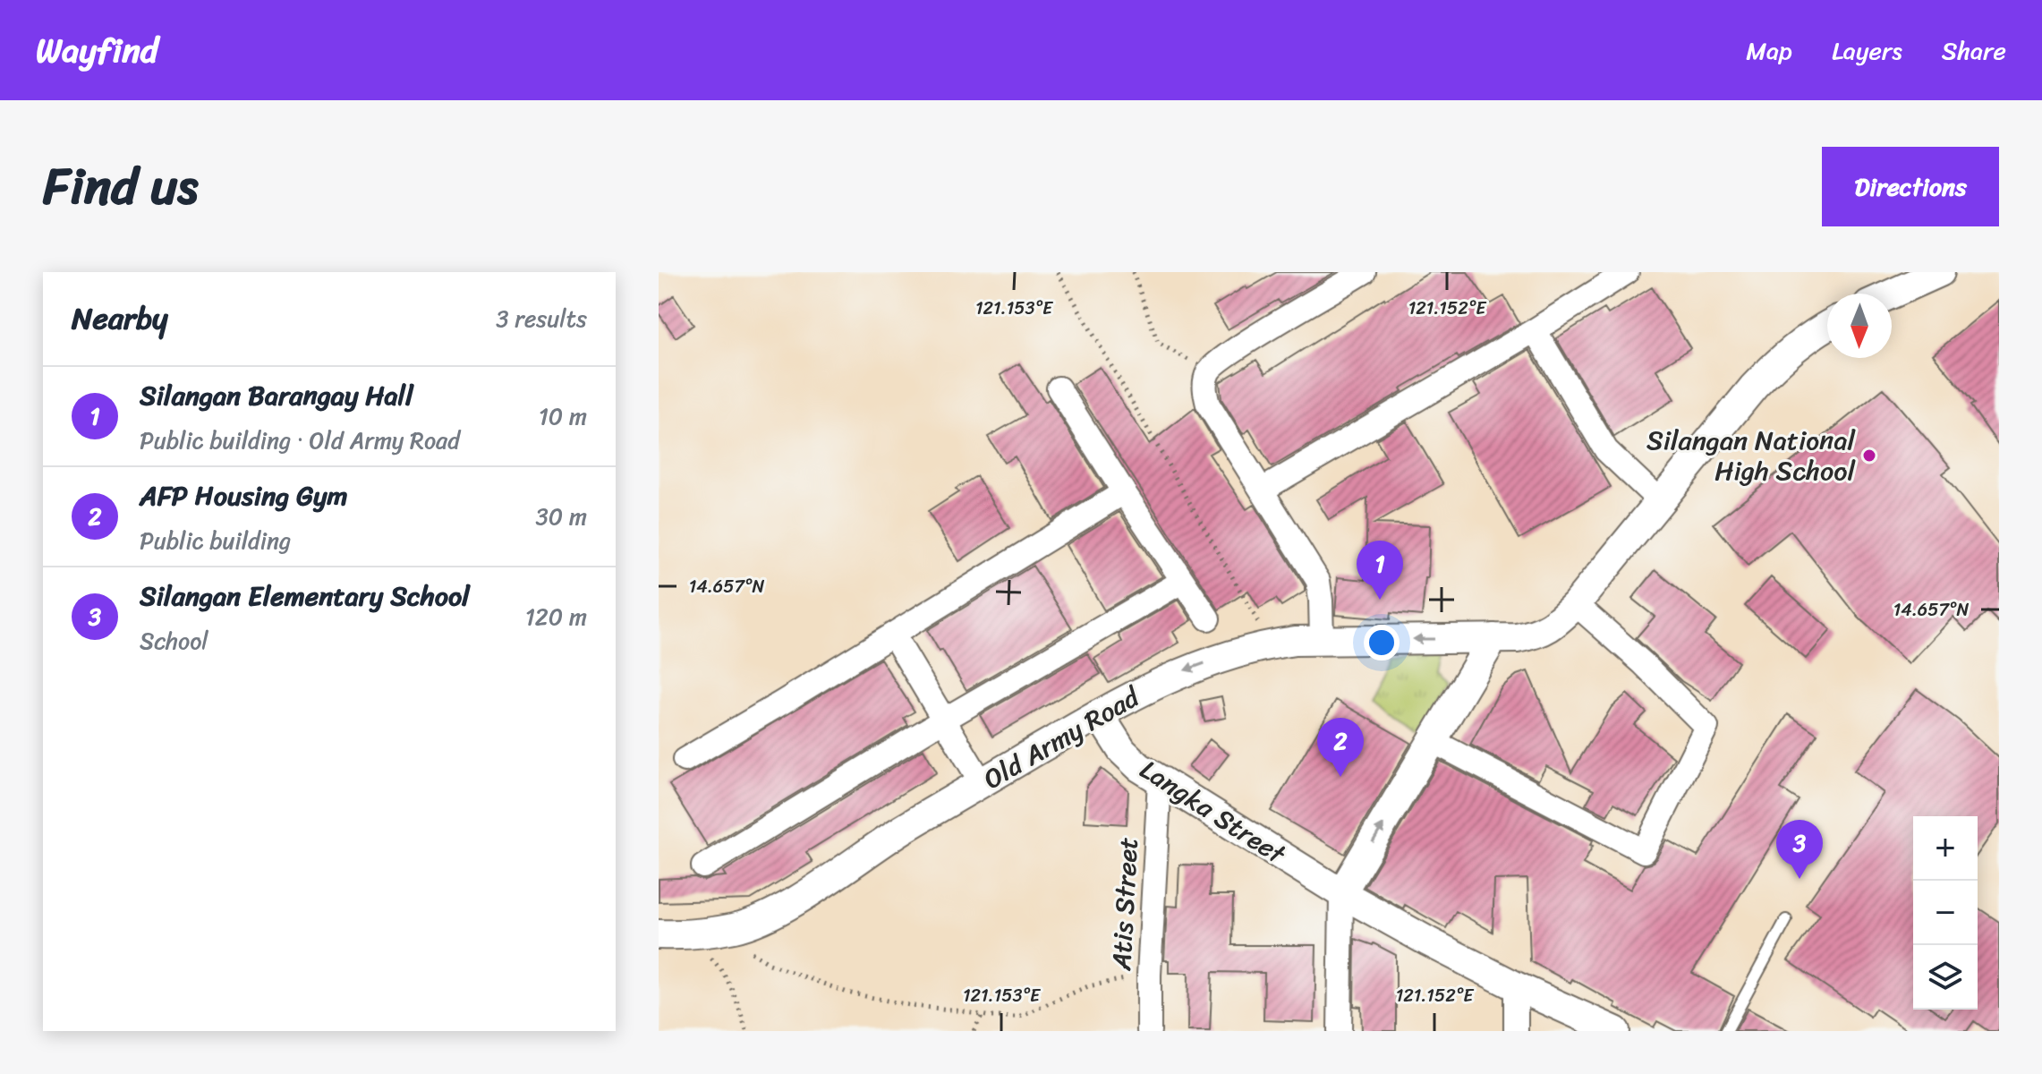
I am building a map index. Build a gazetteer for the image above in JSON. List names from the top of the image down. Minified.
{"streets":{"street":["Old Army Road","Langka Street","Atis Street"]},"crossings":[["Old Army Road","Langka Street"],["Langka Street","Atis Street"]],"places":["Silangan National High School"],"north":"bottom","page":{"header":"Wayfind","nav":["Map","Layers","Share"],"title":"Find us","buttons":"Directions","heading":["Nearby","3 results"],"list":[{"mark":"1","name":"Silangan Barangay Hall","note":"Public building · Old Army Road","value":"10 m"},{"mark":"2","name":"AFP Housing Gym","note":"Public building","value":"30 m"},{"mark":"3","name":"Silangan Elementary School","note":"School","value":"120 m"}],"pins":["1","2","3"],"map_buttons":["+","−"]},"coordinates":["121.153°E","121.152°E","14.657°N"]}
